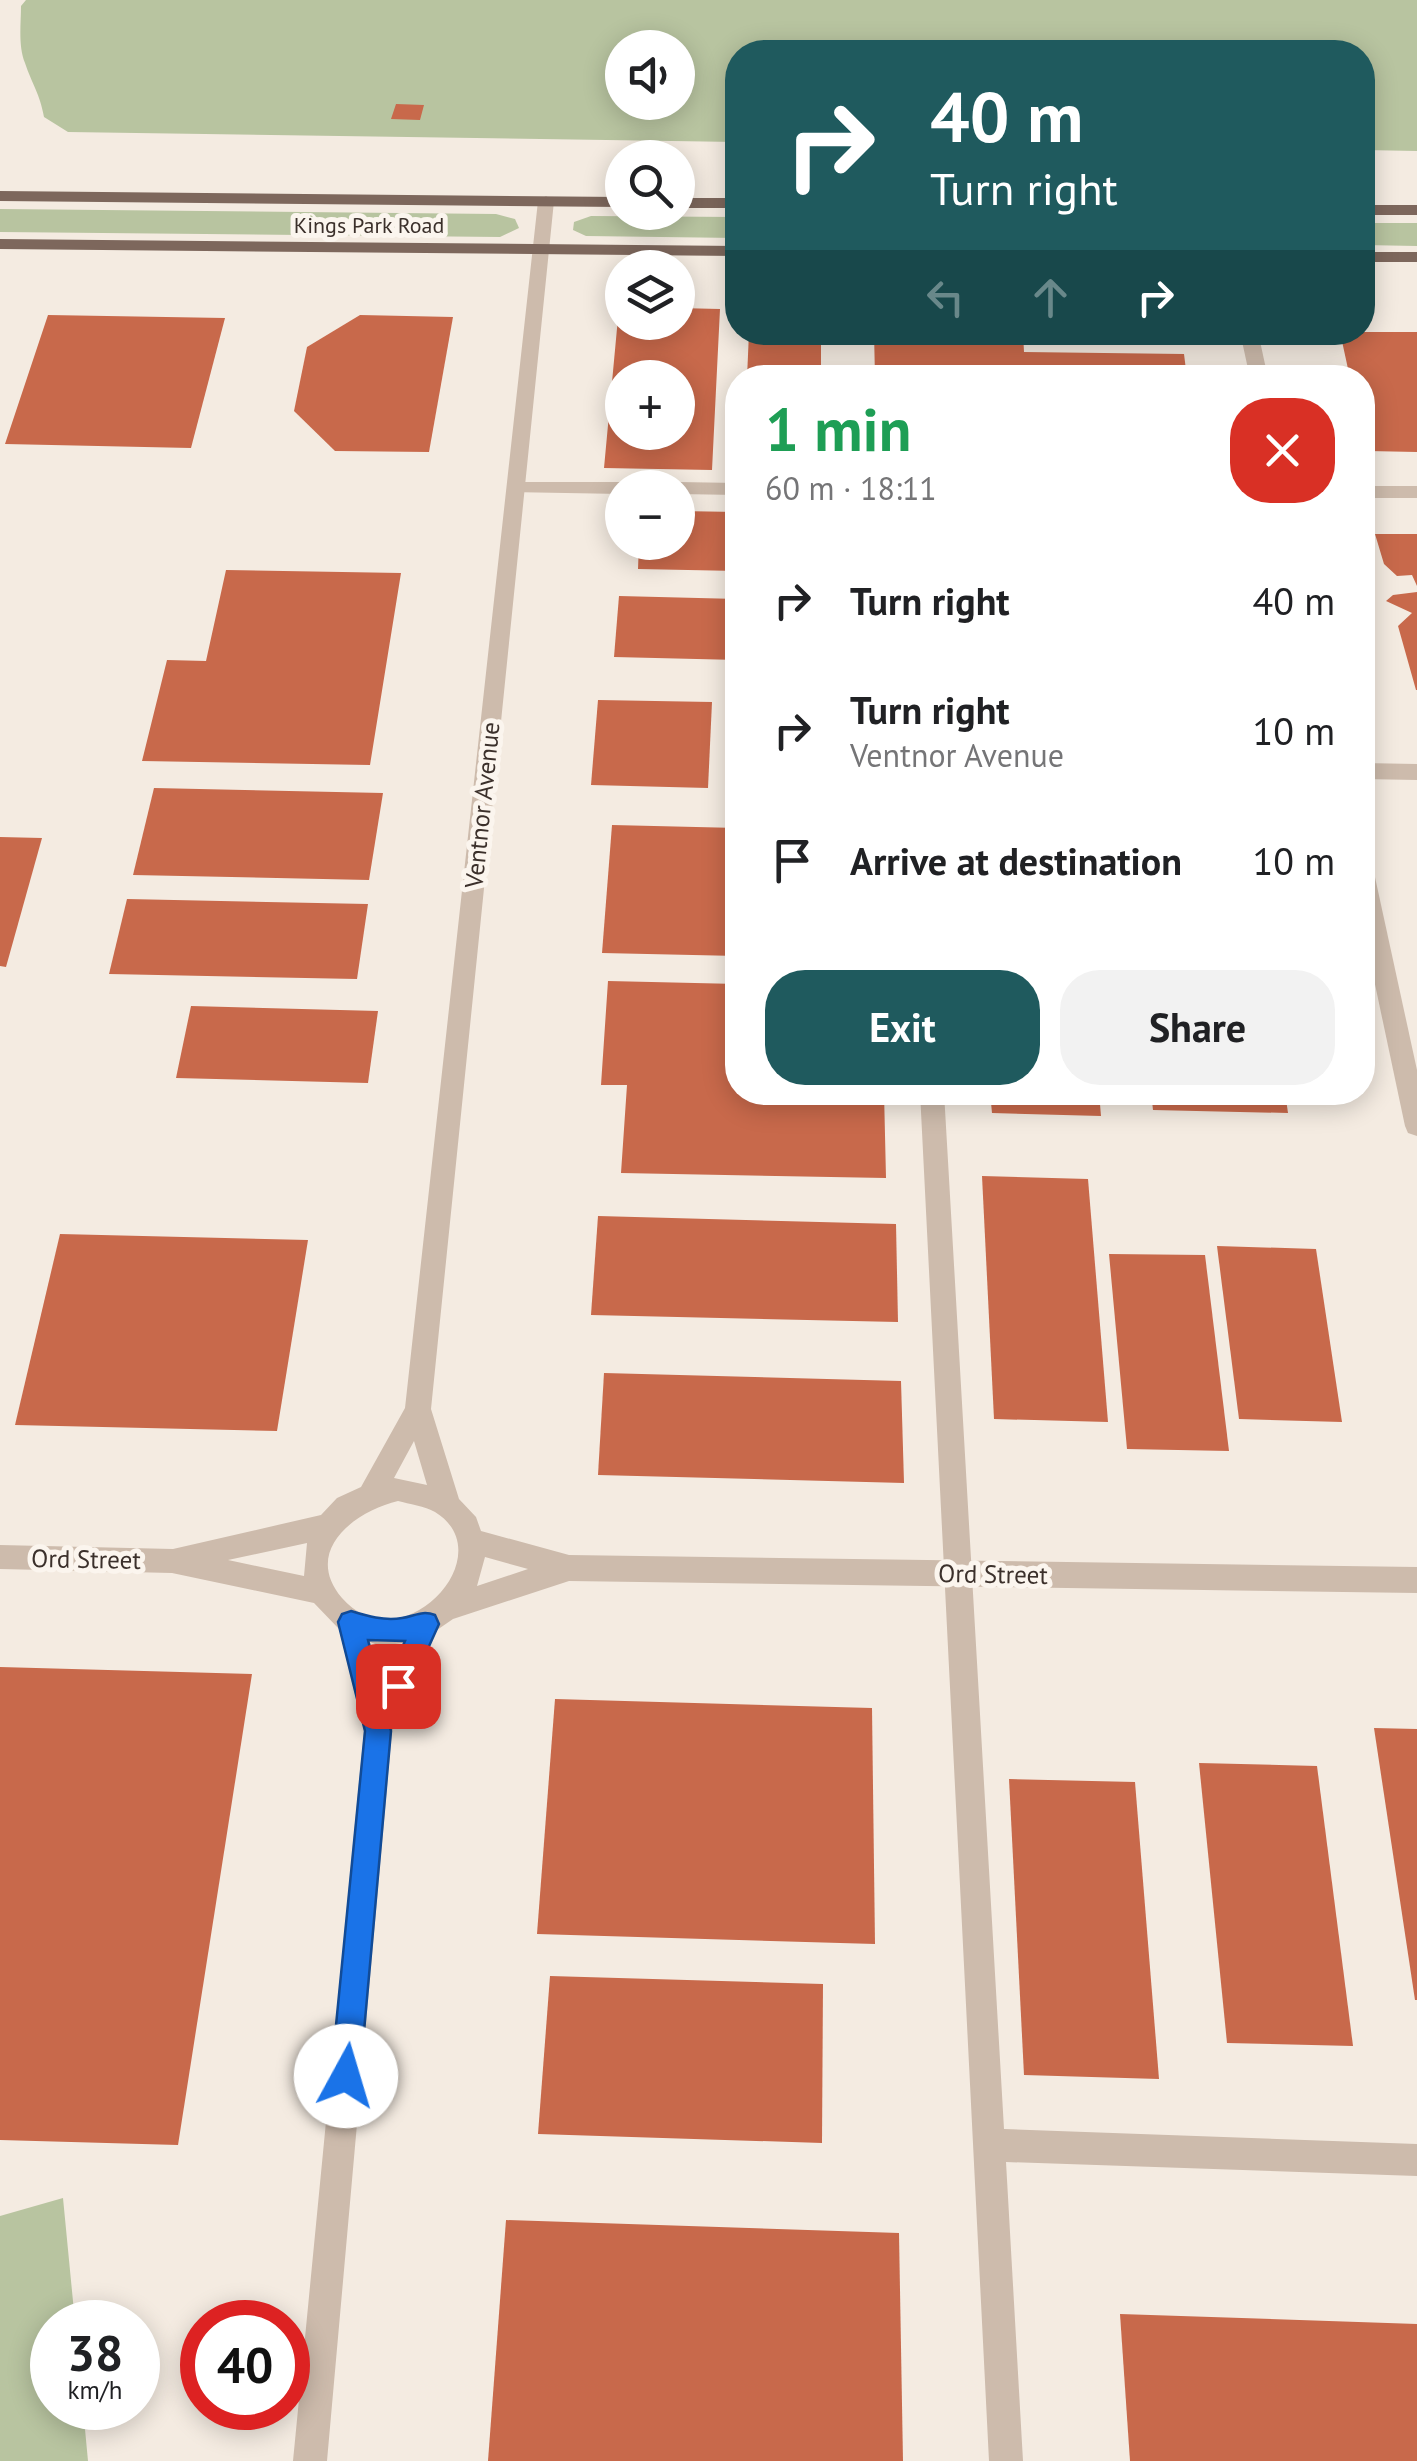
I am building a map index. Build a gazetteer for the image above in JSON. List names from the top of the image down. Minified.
{"streets":{"main road":["Kings Park Road"],"street":["Ventnor Avenue","Ord Street"]},"crossings":[["Kings Park Road","Ventnor Avenue"],["Ventnor Avenue","Ord Street"]],"page":{"map_buttons":["+","−"],"turn":["40 m","Turn right"],"heading":["1 min","60 m · 18:11"],"list":[{"name":"Turn right","value":"40 m"},{"name":"Turn right","note":"Ventnor Avenue","value":"10 m"},{"name":"Arrive at destination","value":"10 m"}],"buttons":["Exit","Share"],"speed":"38 km/h","limit":"40"}}
